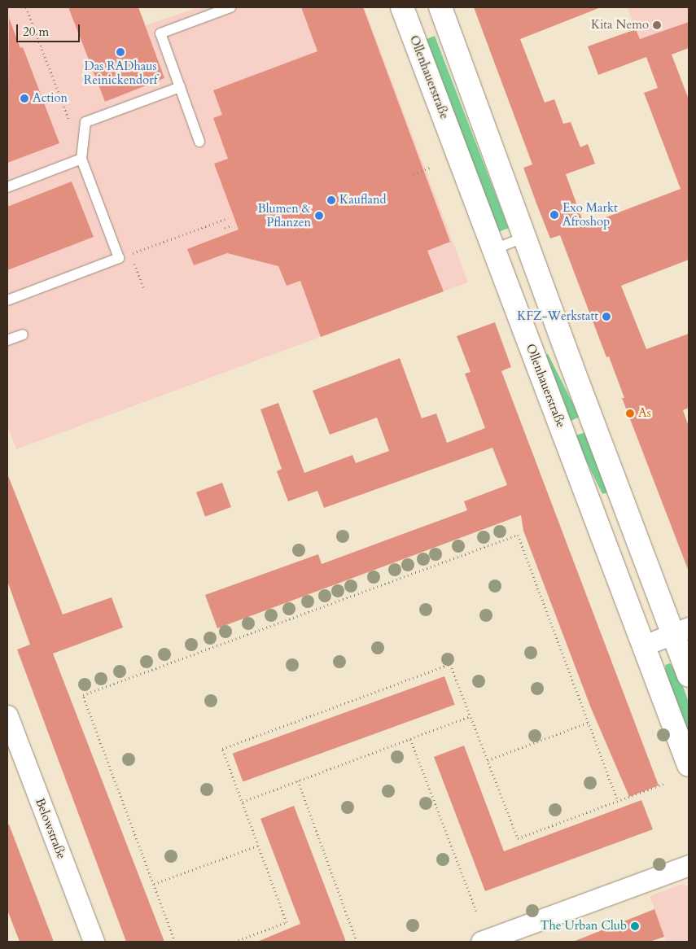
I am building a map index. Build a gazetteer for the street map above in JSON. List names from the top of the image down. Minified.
{"streets":{"main road":["Ollenhauerstraße"],"street":["Belowstraße"]},"places":["Kita Nemo","Das RADhaus Reinickendorf","Action","Kaufland","Exo Markt Afroshop","Blumen & Pflanzen","KFZ-Werkstatt","As","The Urban Club"],"scale_bar":"20 m"}
